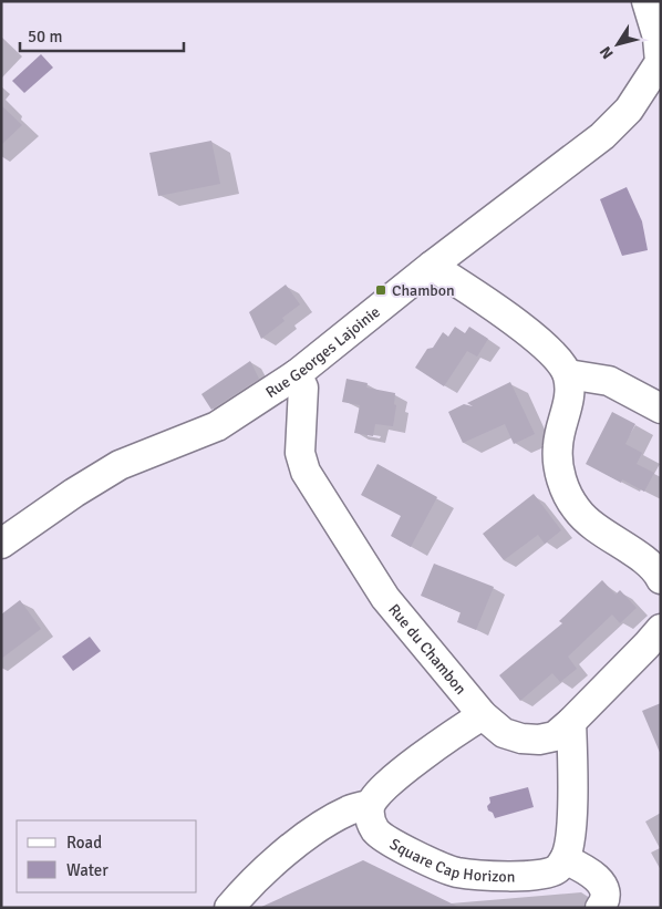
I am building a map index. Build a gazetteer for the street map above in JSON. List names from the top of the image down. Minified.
{"streets":{"street":["Rue Georges Lajoinie","Rue du Chambon","Square Cap Horizon"]},"crossings":[["Rue Georges Lajoinie","Rue du Chambon"]],"places":{"transit":["Chambon"]},"legend":["Road","Water"],"scale_bar":"50 m","north":"bottom left"}
